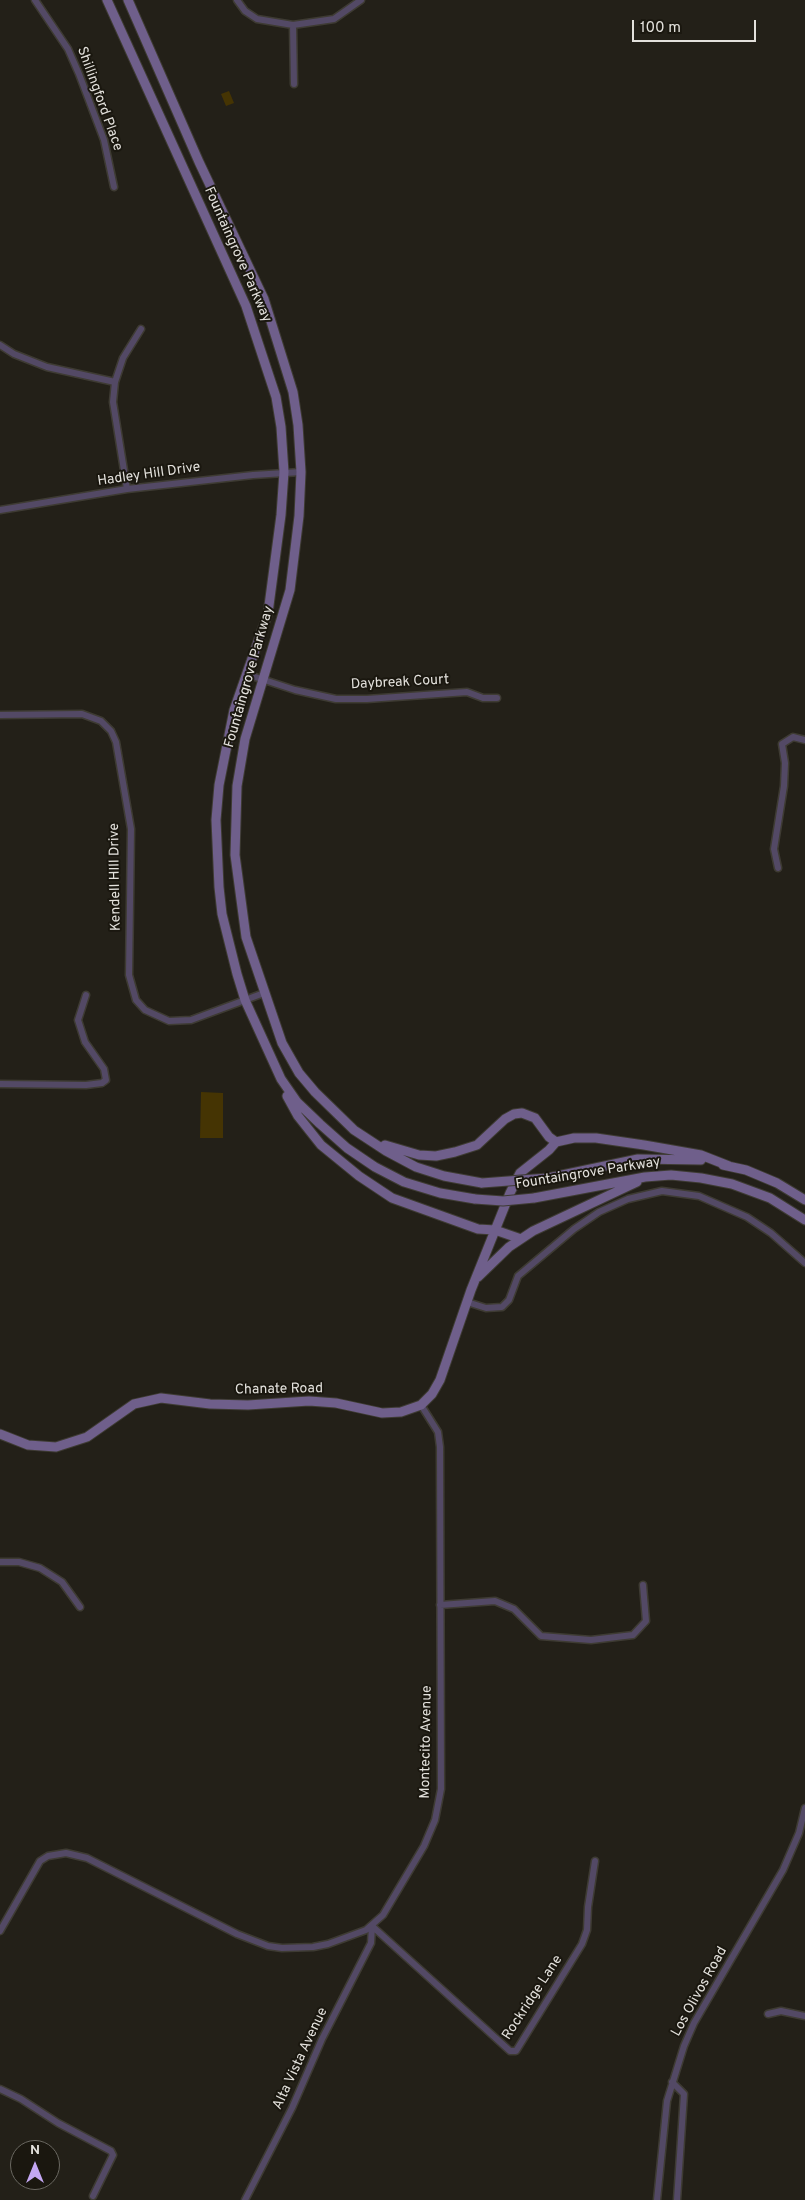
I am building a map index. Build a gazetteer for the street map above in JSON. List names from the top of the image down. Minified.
{"streets":{"main road":["Fountaingrove Parkway","Chanate Road"],"street":["Shillingford Place","Hadley Hill Drive","Daybreak Court","Kendell HIll Drive","Montecito Avenue","Los Olivos Road","Rockridge Lane","Alta Vista Avenue"]},"crossings":[["Fountaingrove Parkway","Hadley Hill Drive"],["Fountaingrove Parkway","Daybreak Court"],["Fountaingrove Parkway","Kendell HIll Drive"],["Chanate Road","Montecito Avenue"],["Montecito Avenue","Rockridge Lane"],["Montecito Avenue","Alta Vista Avenue"],["Rockridge Lane","Alta Vista Avenue"]],"scale_bar":"100 m","north":"top"}
